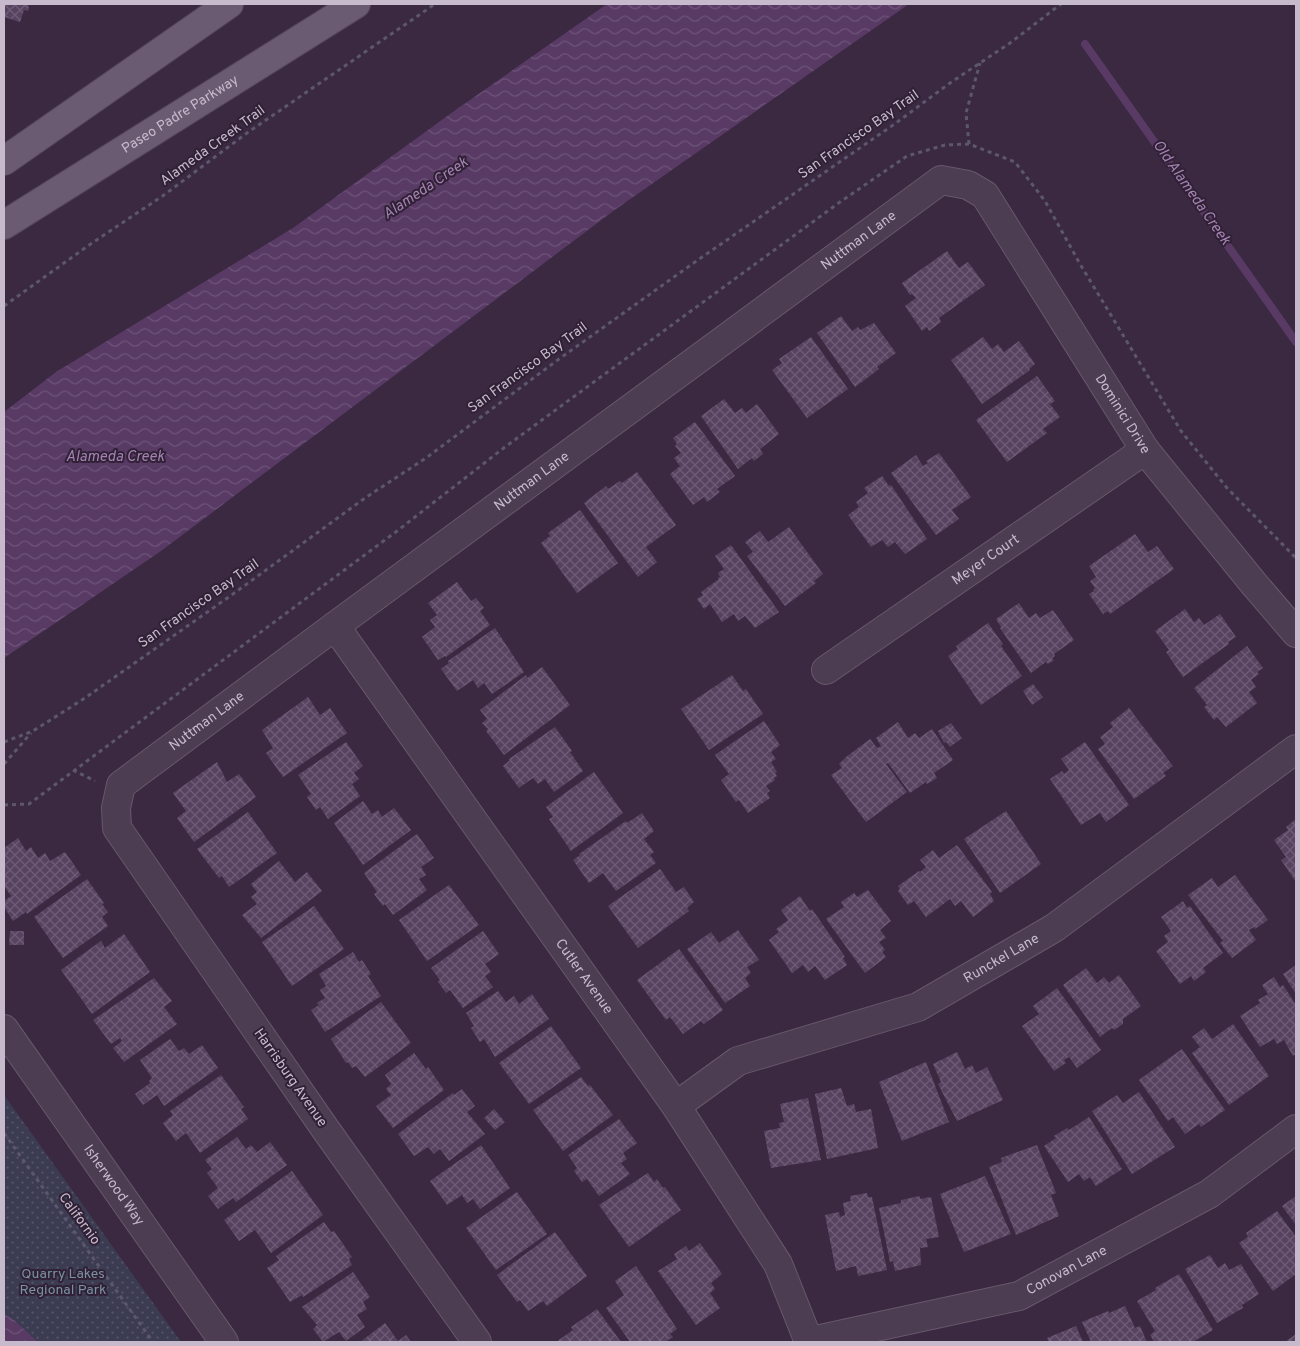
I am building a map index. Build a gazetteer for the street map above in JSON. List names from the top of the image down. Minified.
{"streets":{"main road":["Paseo Padre Parkway"],"street":["Nuttman Lane","Dominici Drive","Meyer Court","Runckel Lane","Cutler Avenue","Harrisburg Avenue","Isherwood Way","Conovan Lane"],"path":["San Francisco Bay Trail","Alameda Creek Trail","Californio"]},"crossings":[["Nuttman Lane","Dominici Drive"],["Nuttman Lane","Cutler Avenue"],["Nuttman Lane","Harrisburg Avenue"],["Dominici Drive","Meyer Court"],["Runckel Lane","Cutler Avenue"],["Cutler Avenue","Conovan Lane"]],"water":["Alameda Creek","Old Alameda Creek"],"parks":["Quarry Lakes Regional Park"]}
